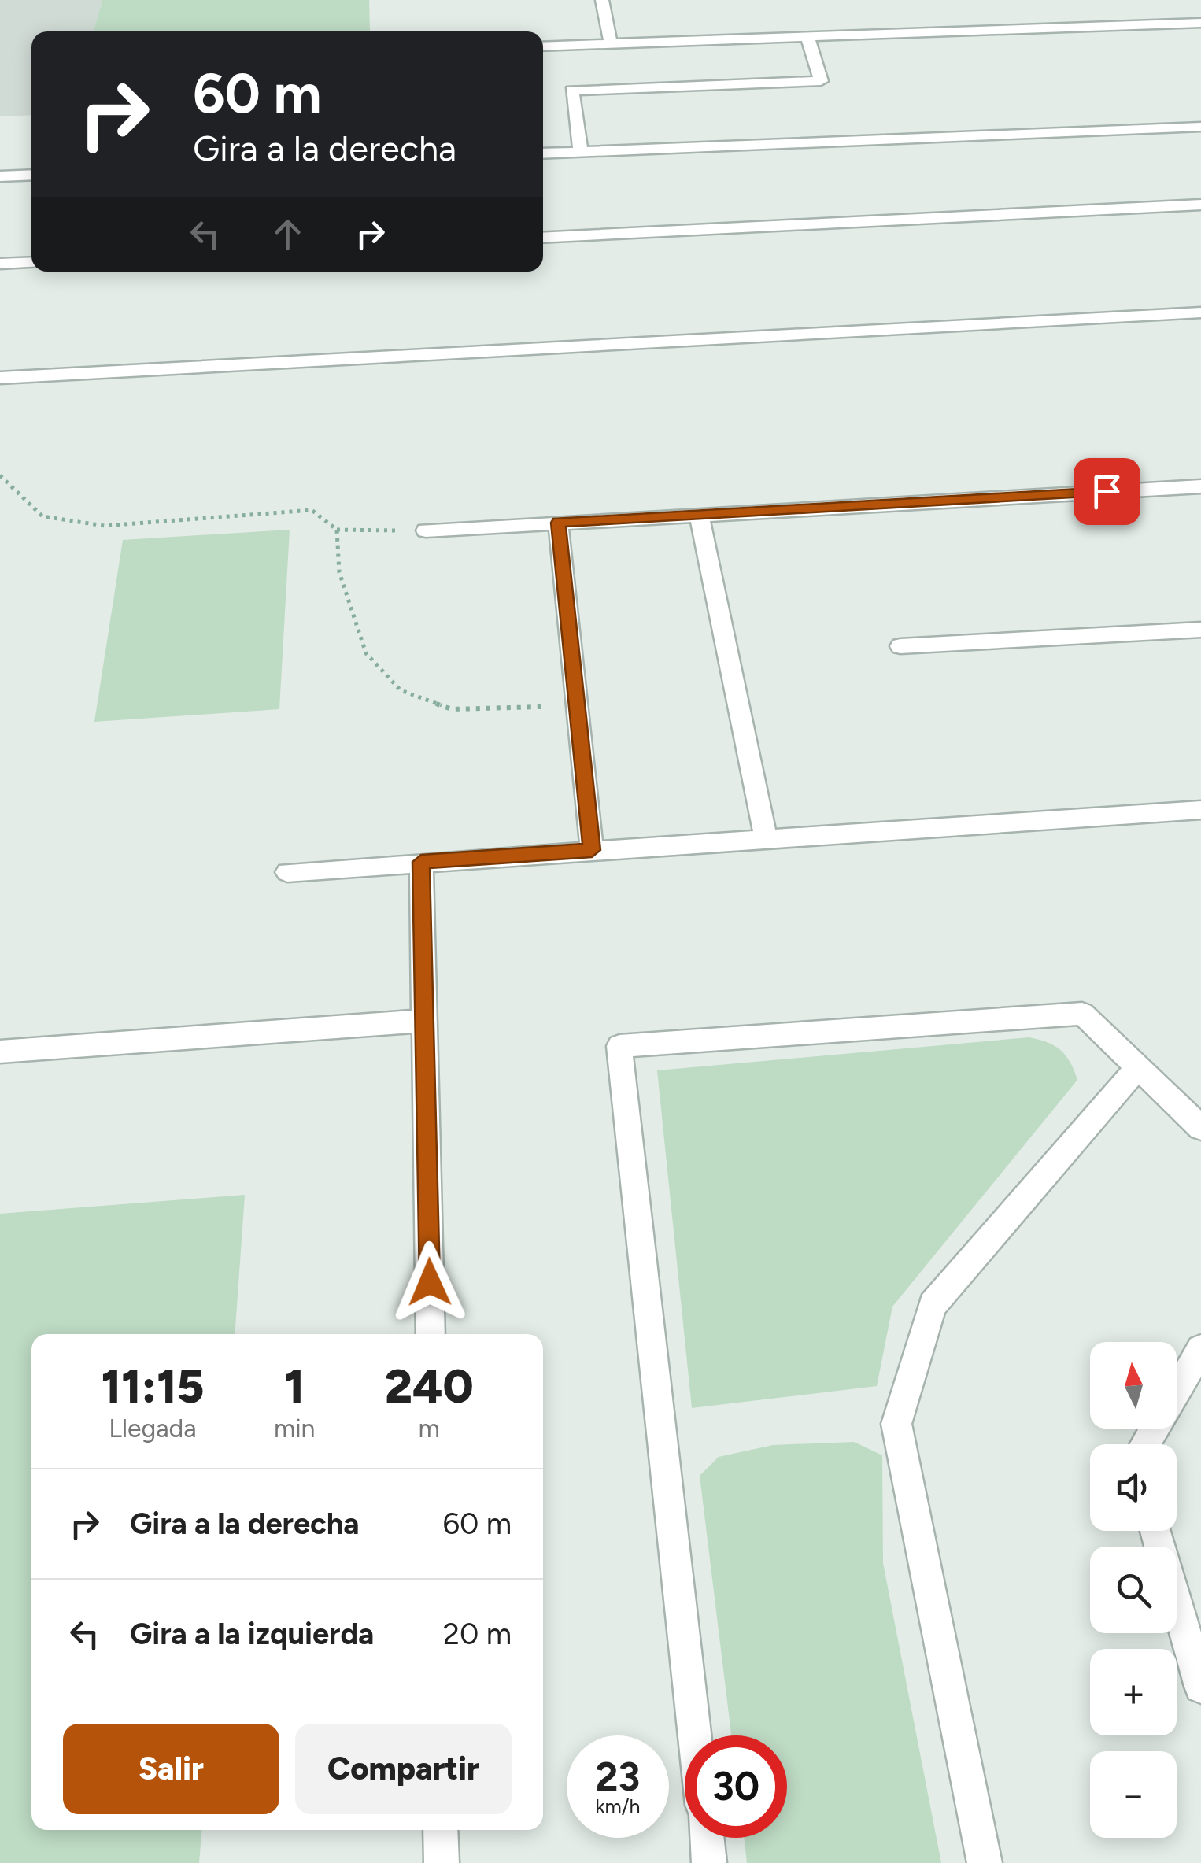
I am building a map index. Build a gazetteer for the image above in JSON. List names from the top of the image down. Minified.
{"north":"top","page":{"turn":["60 m","Gira a la derecha"],"eta":["11:15","Llegada","1","min","240","m"],"map_buttons":["+","−"],"list":[{"name":"Gira a la derecha","value":"60 m"},{"name":"Gira a la izquierda","value":"20 m"}],"buttons":["Salir","Compartir"],"speed":"23 km/h","limit":"30"}}
